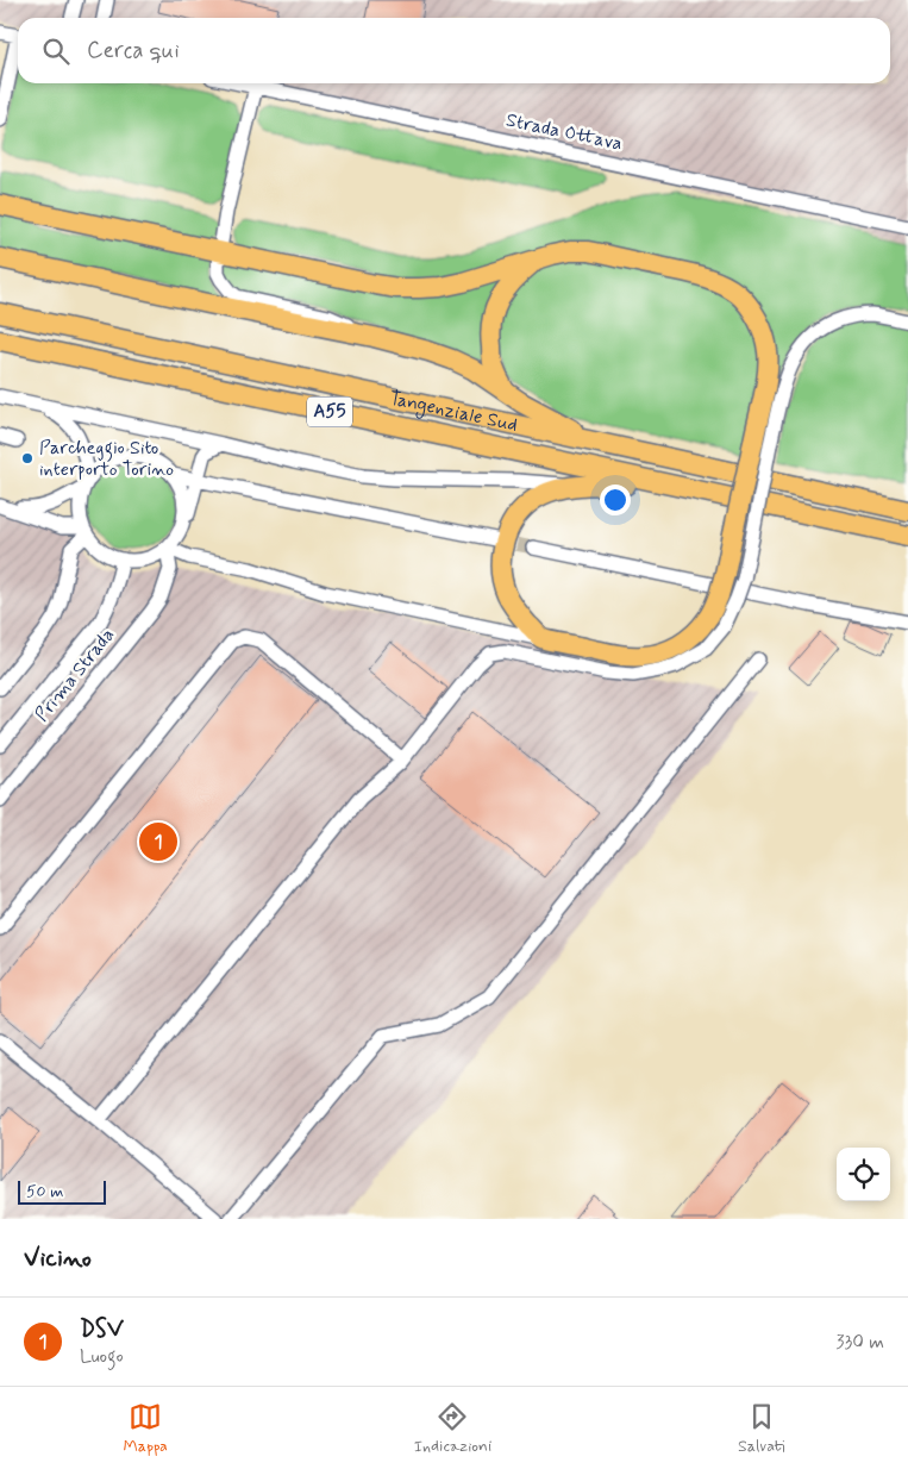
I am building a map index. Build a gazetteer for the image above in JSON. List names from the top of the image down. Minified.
{"streets":{"highway":["A55","Tangenziale Sud"],"street":["Strada Ottava","Prima Strada"]},"places":["Parcheggio Sito interporto Torino"],"scale_bar":"50 m","page":{"search":"Cerca qui","pins":"1","scale":"50 m","heading":"Vicino","list":[{"mark":"1","name":"DSV","note":"Luogo","value":"330 m"}],"nav":["Mappa","Indicazioni","Salvati"]}}
